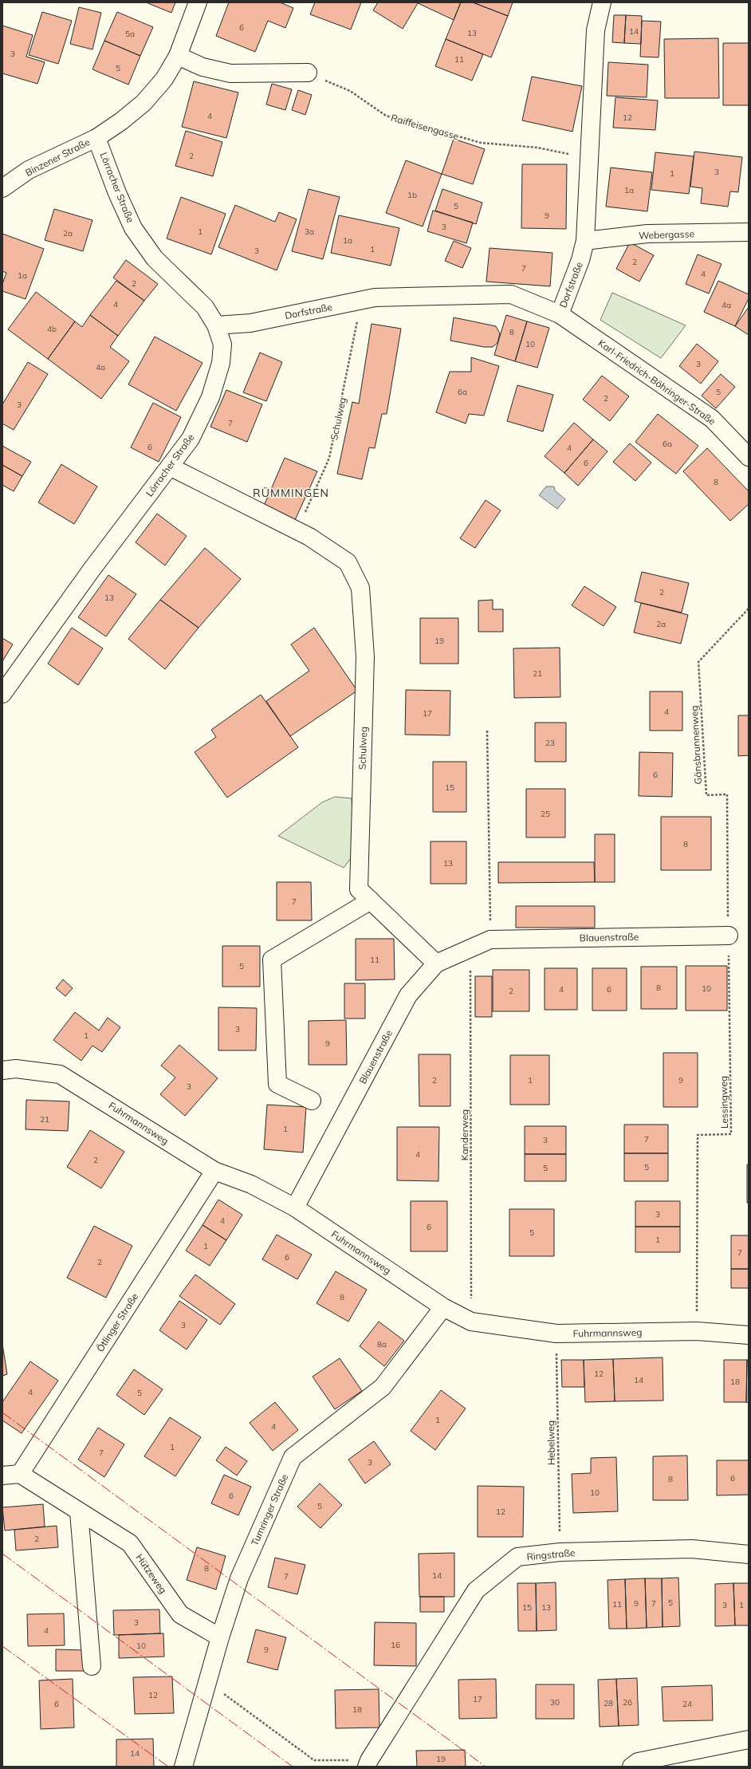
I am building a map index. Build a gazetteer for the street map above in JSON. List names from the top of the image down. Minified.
{"streets":{"street":["Binzener Straße","Lörracher Straße","Webergasse","Dorfstraße","Karl-Friedrich-Böhringer-Straße","Schulweg","Blauenstraße","Fuhrmannsweg","Ötlinger Straße","Tumringer Straße","Ringstraße","Hützeweg"],"path":["Raiffeisengasse","Gänsbrunnenweg","Lessingweg","Kanderweg","Hebelweg"]},"crossings":[["Raiffeisengasse","Dorfstraße"],["Binzener Straße","Lörracher Straße"],["Lörracher Straße","Dorfstraße"],["Lörracher Straße","Schulweg"],["Webergasse","Dorfstraße"],["Dorfstraße","Karl-Friedrich-Böhringer-Straße"],["Dorfstraße","Schulweg"],["Schulweg","Blauenstraße"],["Gänsbrunnenweg","Blauenstraße"],["Gänsbrunnenweg","Lessingweg"],["Blauenstraße","Lessingweg"],["Blauenstraße","Fuhrmannsweg"],["Blauenstraße","Kanderweg"],["Lessingweg","Fuhrmannsweg"],["Fuhrmannsweg","Kanderweg"],["Fuhrmannsweg","Ötlinger Straße"],["Fuhrmannsweg","Hebelweg"],["Fuhrmannsweg","Tumringer Straße"],["Ötlinger Straße","Hützeweg"],["Hebelweg","Ringstraße"],["Tumringer Straße","Hützeweg"]],"districts":["RÜMMINGEN"],"house_numbers":["6","14","13","5a","3","11","5","4","12","2","3","1","1a","1b","5","9","3","1","3a","2a","1a","1","3","2","7","4","1a","2","4","4a","4b","8","10","3","4a","6a","5","2","3","7","6a","6","4","6","8","2","13","2a","19","21","4","17","23","6","15","25","8","13","7","11","5","8","10","4","6","2","3","1","9","2","1","9","3","21","1","7","3","4","2","5","5","3","4","6","5","1","1","7","6","2","8","3","8a","12","14","18","4","5","1","4","1","7","3","6","8","10","6","5","12","2","8","14","7","5","9","7","11","3","1","15","13","3","4","16","10","9","12","17","30","26","28","6","24","18","14","19"]}
